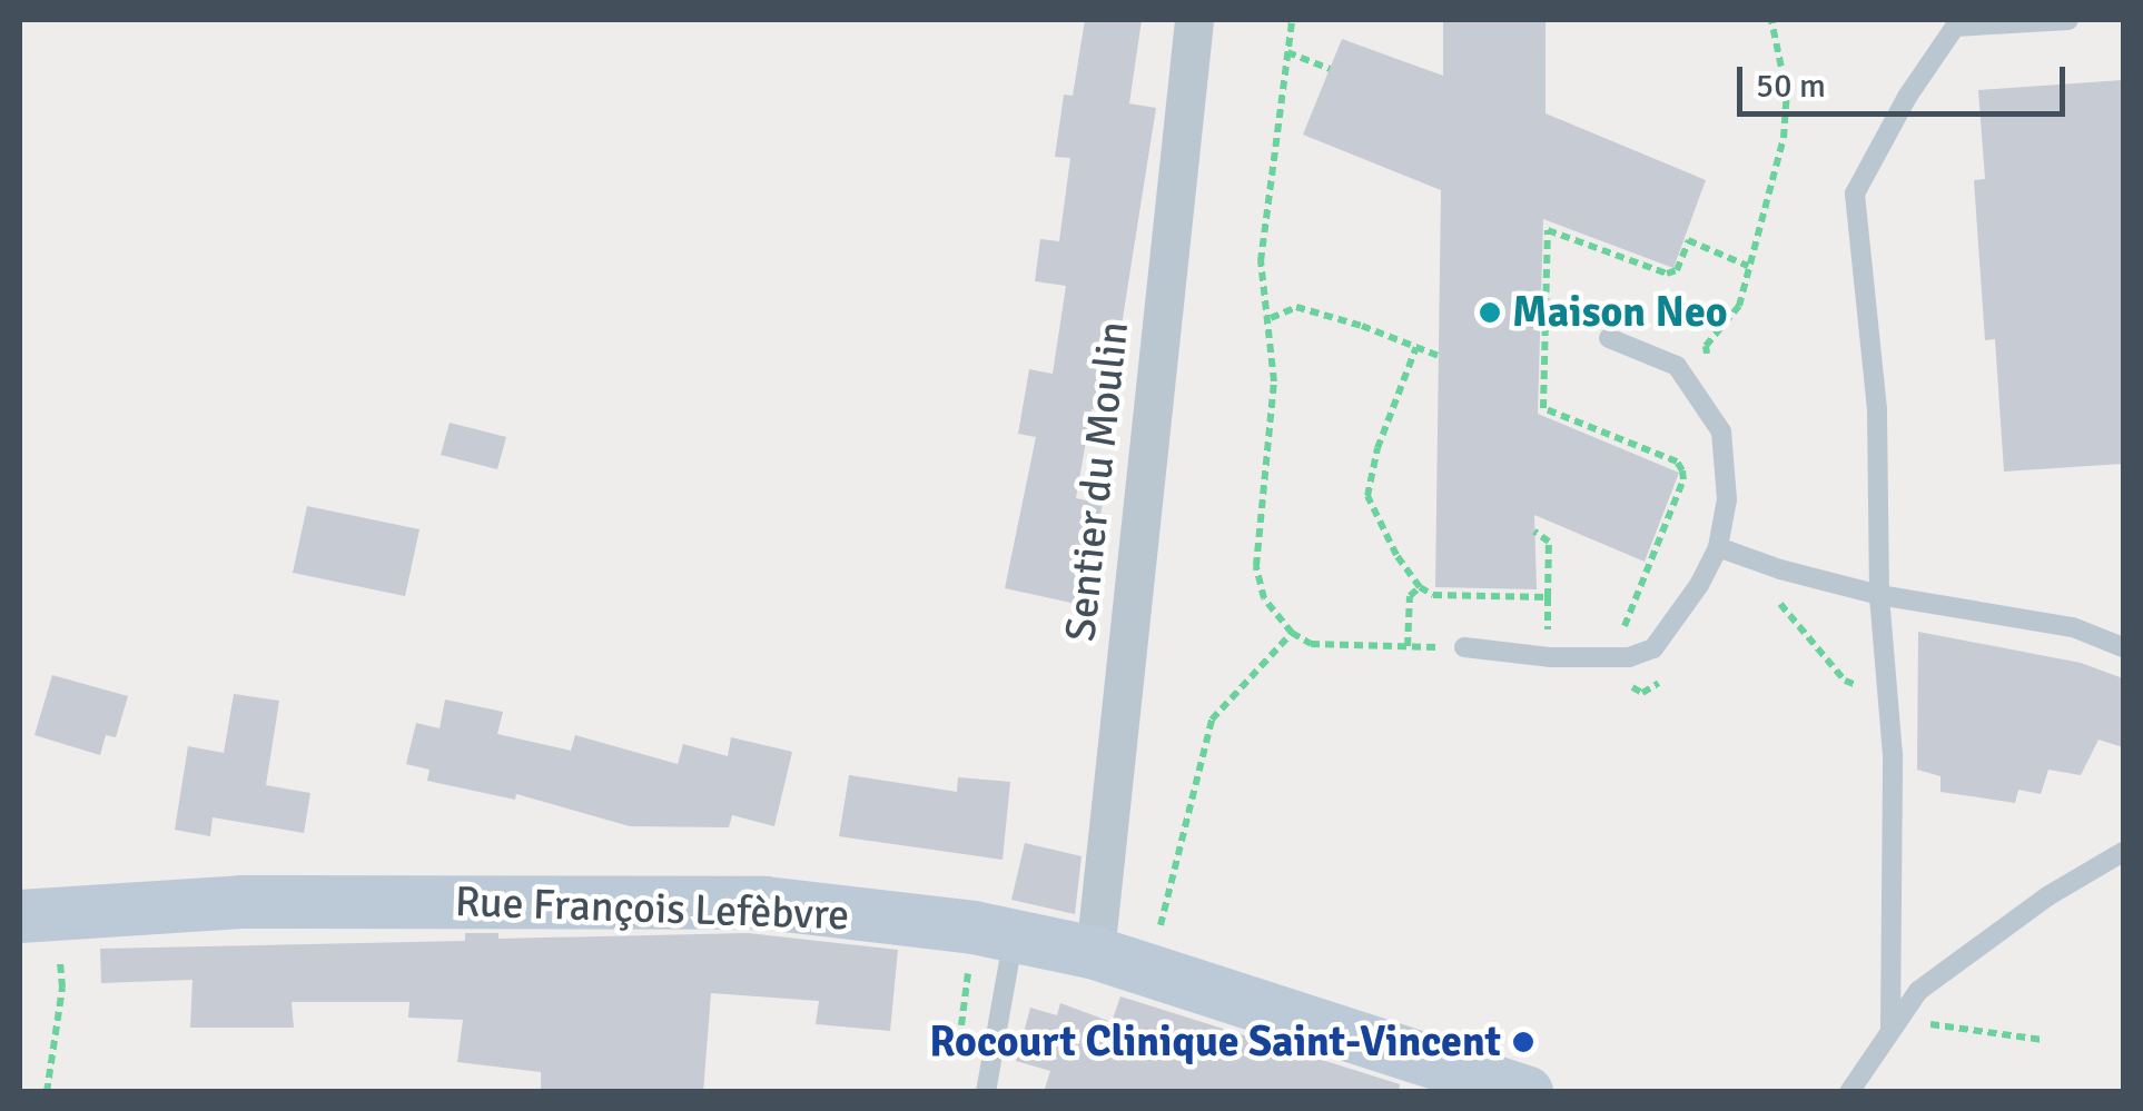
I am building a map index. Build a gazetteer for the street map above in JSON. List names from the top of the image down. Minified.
{"streets":{"main road":["Rue François Lefèbvre"],"street":["Sentier du Moulin"]},"crossings":[["Sentier du Moulin","Rue François Lefèbvre"]],"places":["Maison Neo","Rocourt Clinique Saint-Vincent"],"scale_bar":"50 m"}
